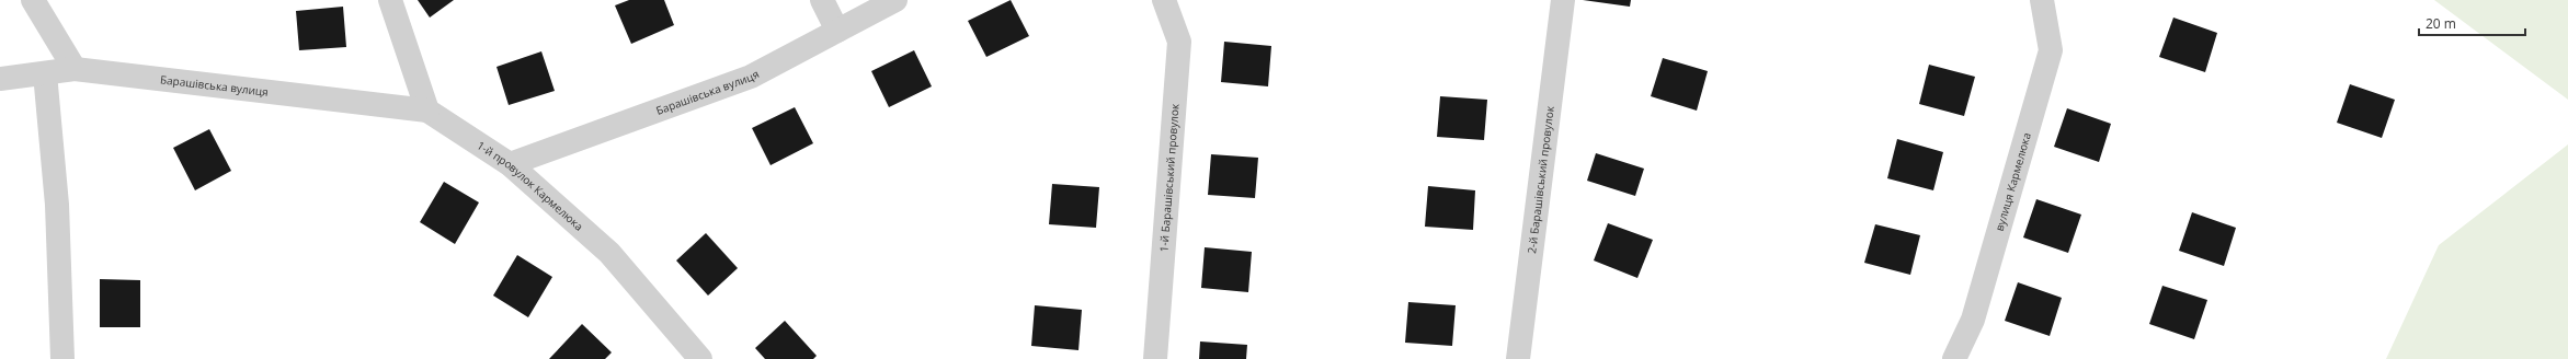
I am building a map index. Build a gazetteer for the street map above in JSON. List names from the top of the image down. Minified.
{"streets":{"street":["Барашівська вулиця","1-й Барашівський провулок","2-й Барашівський провулок","вулиця Кармелюка","1-й провулок Кармелюка"]},"crossings":[["Барашівська вулиця","1-й провулок Кармелюка"]],"scale_bar":"20 m"}
